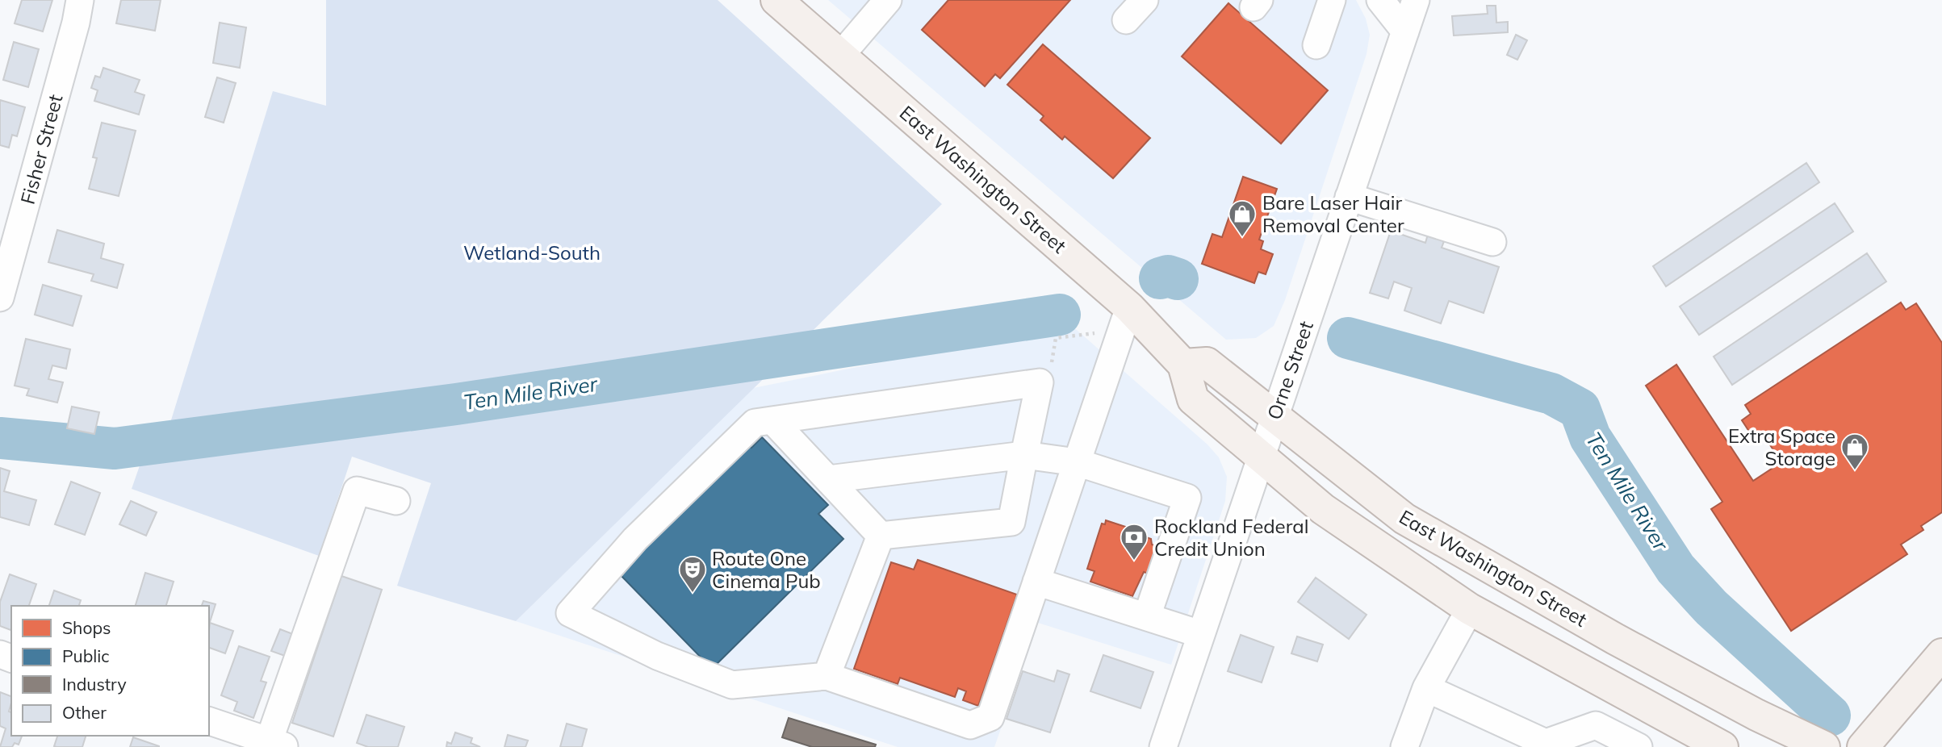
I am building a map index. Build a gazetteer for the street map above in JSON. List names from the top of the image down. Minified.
{"streets":{"main road":["East Washington Street"],"street":["Fisher Street","Orne Street"]},"crossings":[["East Washington Street","Orne Street"]],"water":["Ten Mile River"],"parks":["Wetland-South"],"places":{"shop":["Bare Laser Hair Removal Center","Extra Space Storage"],"bank":["Rockland Federal Credit Union"],"theatre":["Route One Cinema Pub"]},"legend":["Shops","Public","Industry","Other"]}
